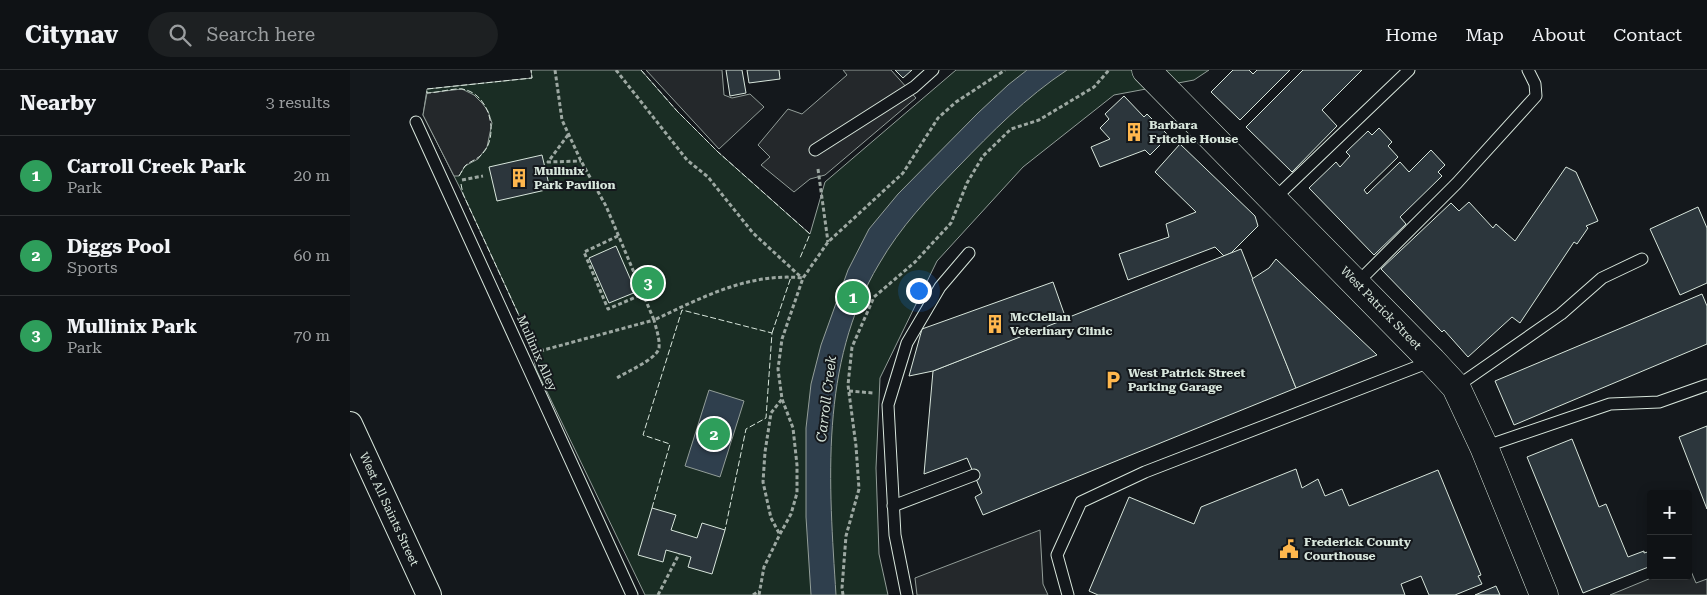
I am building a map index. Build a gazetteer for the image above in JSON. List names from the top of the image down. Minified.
{"streets":{"main road":["West Patrick Street"],"street":["West All Saints Street"],"lane":["Mullinix Alley"]},"water":["Carroll Creek"],"places":{"building":["Barbara Fritchie House","Mullinix Park Pavilion","McClellan Veterinary Clinic"],"parking":["West Patrick Street Parking Garage"],"public building":["Frederick County Courthouse"]},"page":{"header":"Citynav","search":"Search here","nav":["Home","Map","About","Contact"],"heading":["Nearby","3 results"],"list":[{"mark":"1","name":"Carroll Creek Park","note":"Park","value":"20 m"},{"mark":"2","name":"Diggs Pool","note":"Sports","value":"60 m"},{"mark":"3","name":"Mullinix Park","note":"Park","value":"70 m"}],"pins":["3","1","2"],"map_buttons":["+","−"]}}
